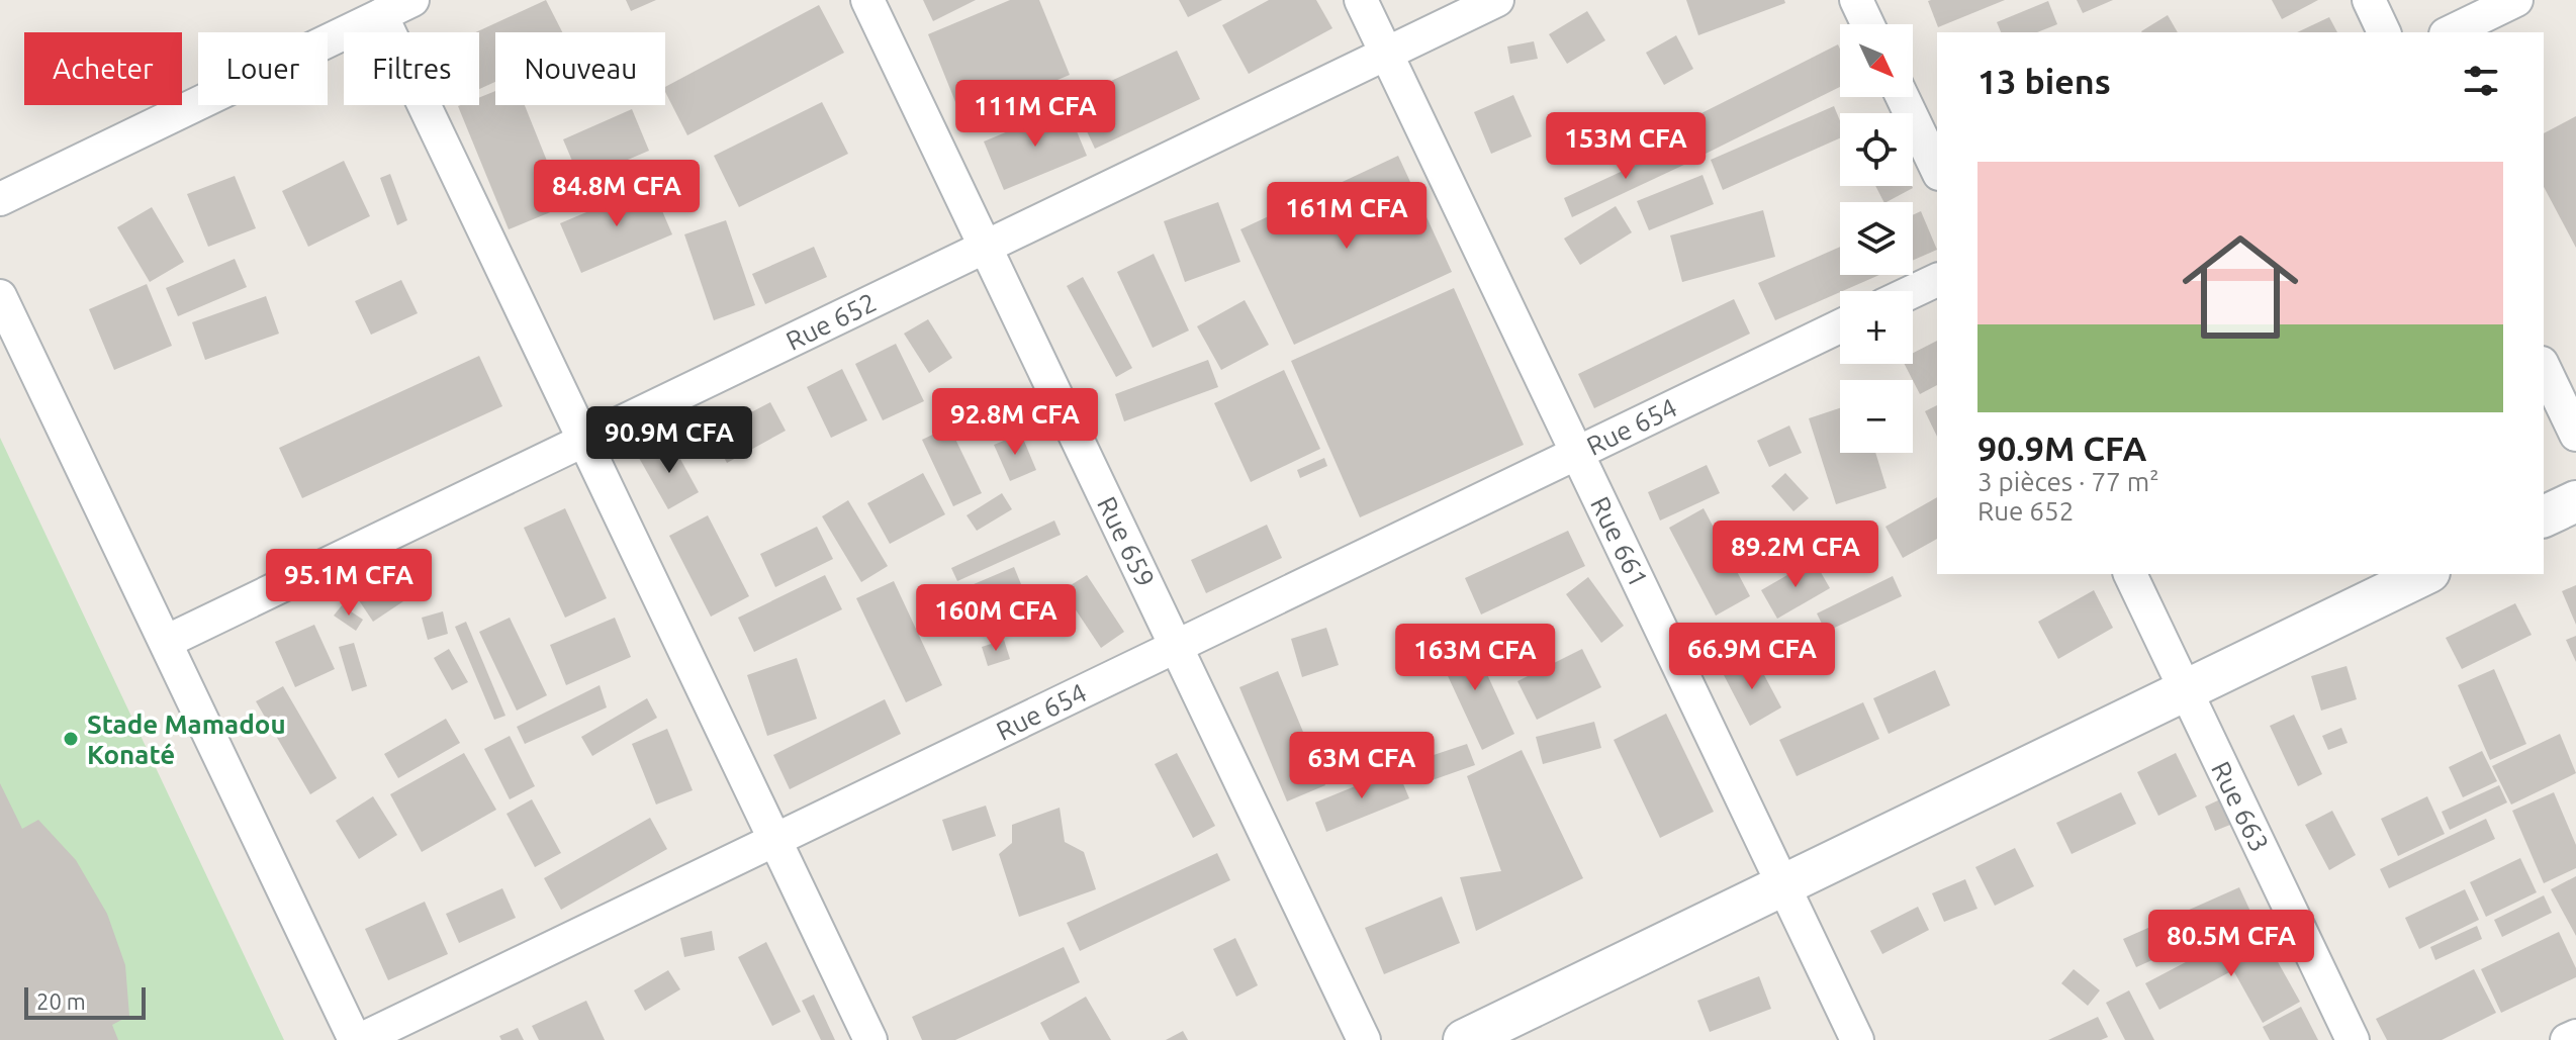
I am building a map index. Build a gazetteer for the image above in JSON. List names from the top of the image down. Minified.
{"streets":{"street":["Rue 652","Rue 654","Rue 659","Rue 661","Rue 663"]},"crossings":[["Rue 652","Rue 659"],["Rue 652","Rue 661"],["Rue 654","Rue 659"],["Rue 654","Rue 661"]],"places":["Stade Mamadou Konaté"],"scale_bar":"20 m","north":"bottom right","page":{"map_buttons":["+","−"],"chip":["Acheter","Louer","Filtres","Nouveau"],"heading":"13 biens","price":["111M CFA","153M CFA","84.8M CFA","161M CFA","92.8M CFA","90.9M CFA","89.2M CFA","95.1M CFA","160M CFA","66.9M CFA","163M CFA","63M CFA","80.5M CFA"],"list":[{"name":"90.9M CFA","note":"3 pièces · 77 m² · Rue 652"}],"scale":"20 m"}}
